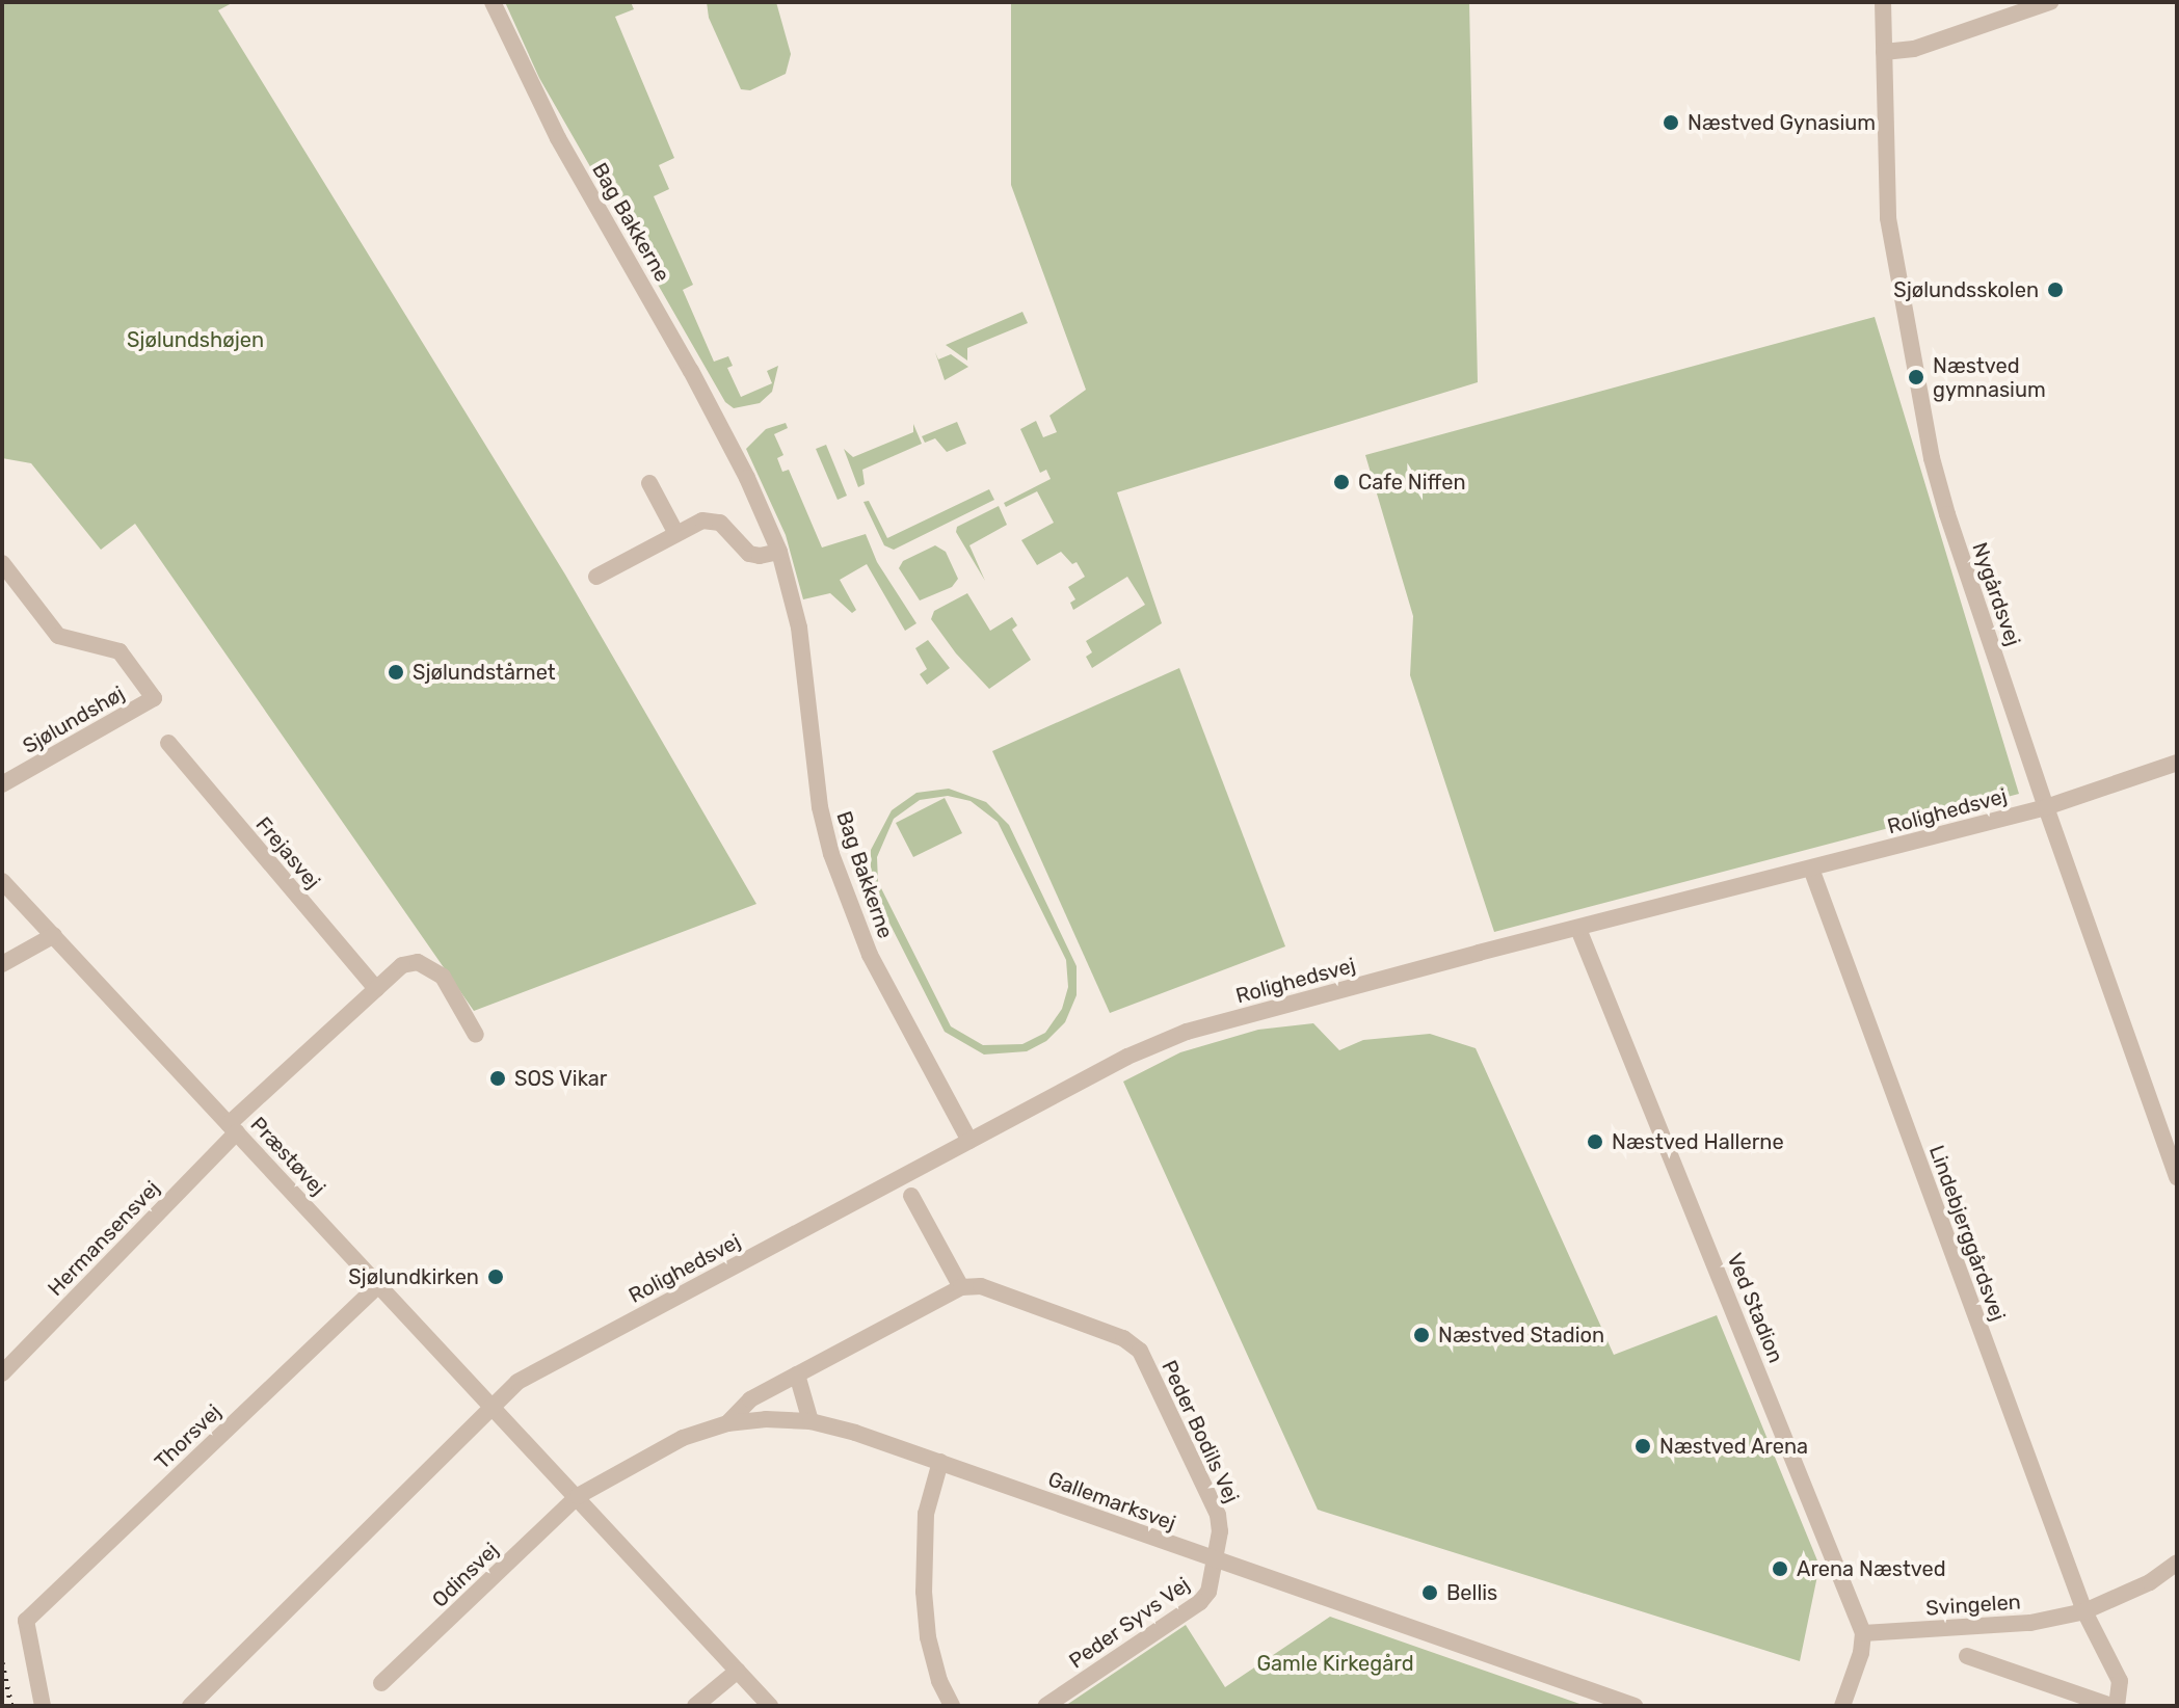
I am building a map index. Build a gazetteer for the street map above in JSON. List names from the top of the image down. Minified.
{"streets":{"street":["Bag Bakkerne","Nygårdsvej","Sjølundshøj","Rolighedsvej","Frejasvej","Præstøvej","Lindebjerggårdsvej","Hermansensvej","Ved Stadion","Peder Bodils Vej","Thorsvej","Gallemarksvej","Odinsvej","Svingelen","Peder Syvs Vej"]},"crossings":[["Bag Bakkerne","Rolighedsvej"],["Nygårdsvej","Rolighedsvej"],["Rolighedsvej","Præstøvej"],["Rolighedsvej","Lindebjerggårdsvej"],["Rolighedsvej","Ved Stadion"],["Præstøvej","Hermansensvej"],["Præstøvej","Thorsvej"],["Præstøvej","Gallemarksvej"],["Præstøvej","Odinsvej"],["Lindebjerggårdsvej","Svingelen"],["Ved Stadion","Svingelen"],["Peder Bodils Vej","Gallemarksvej"],["Peder Bodils Vej","Peder Syvs Vej"],["Gallemarksvej","Odinsvej"],["Gallemarksvej","Peder Syvs Vej"]],"parks":["Sjølundshøjen","Gamle Kirkegård"],"places":["Næstved Gynasium","Sjølundsskolen","Næstved gymnasium","Cafe Niffen","Sjølundstårnet","SOS Vikar","Næstved Hallerne","Sjølundkirken","Næstved Stadion","Næstved Arena","Arena Næstved","Bellis"]}
